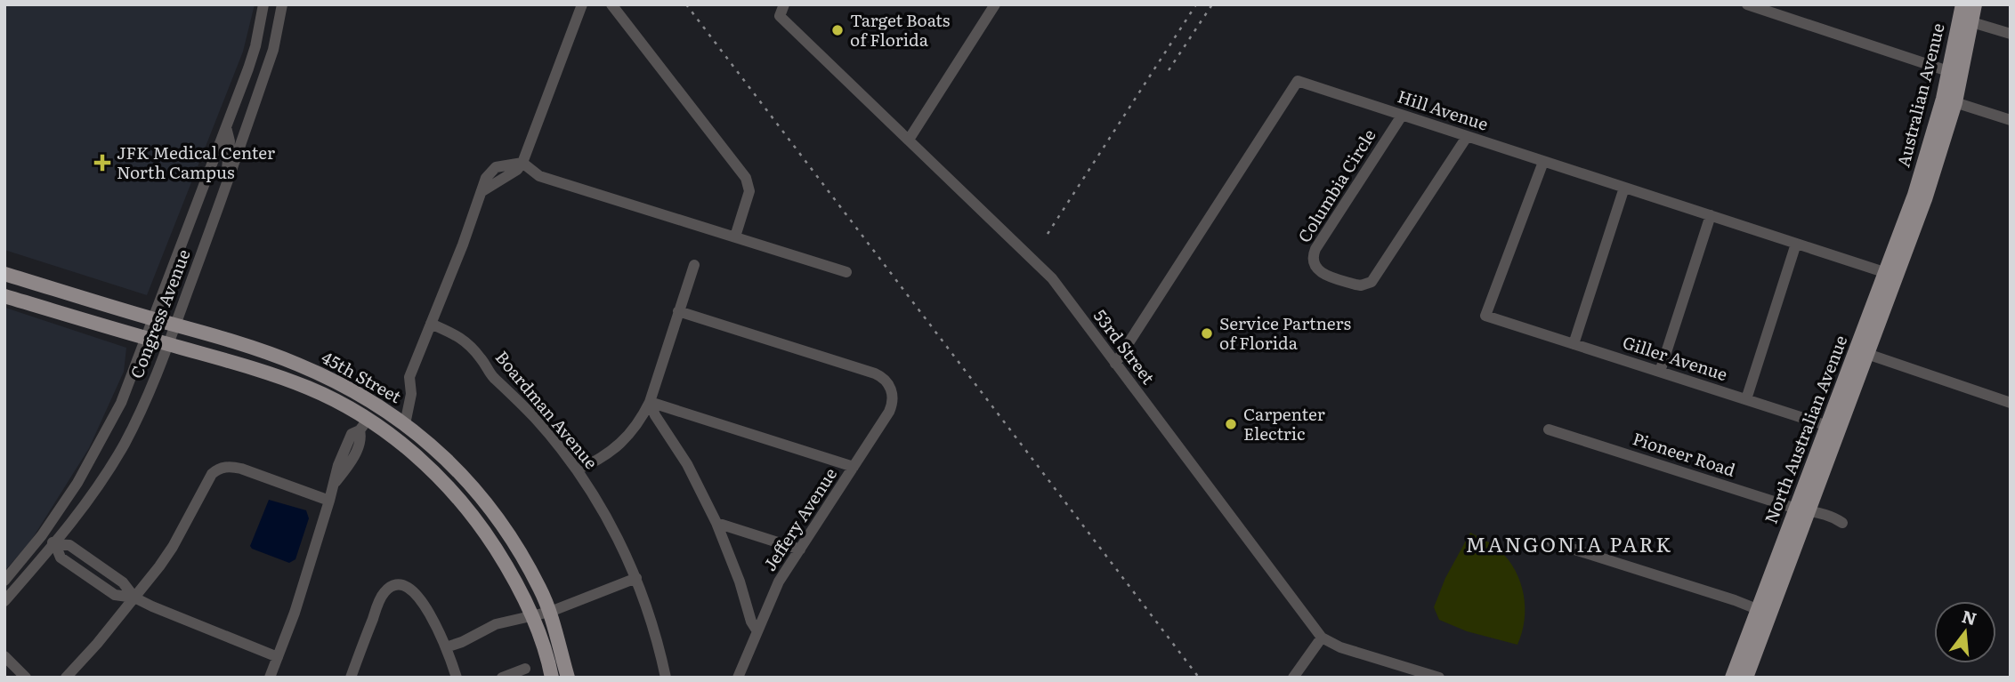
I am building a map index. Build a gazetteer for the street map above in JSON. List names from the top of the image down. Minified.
{"streets":{"main road":["Australian Avenue","45th Street","North Australian Avenue"],"street":["Hill Avenue","Columbia Circle","Congress Avenue","53rd Street","Giller Avenue","Boardman Avenue","Pioneer Road","Jeffery Avenue"]},"crossings":[["Australian Avenue","North Australian Avenue"],["Hill Avenue","Columbia Circle"],["Hill Avenue","53rd Street"],["Hill Avenue","Giller Avenue"],["Hill Avenue","North Australian Avenue"],["Congress Avenue","45th Street"],["Giller Avenue","North Australian Avenue"],["North Australian Avenue","Pioneer Road"]],"districts":["MANGONIA PARK"],"places":{"other":["Target Boats of Florida","Service Partners of Florida","Carpenter Electric"],"health":["JFK Medical Center North Campus"]},"north":"top"}
